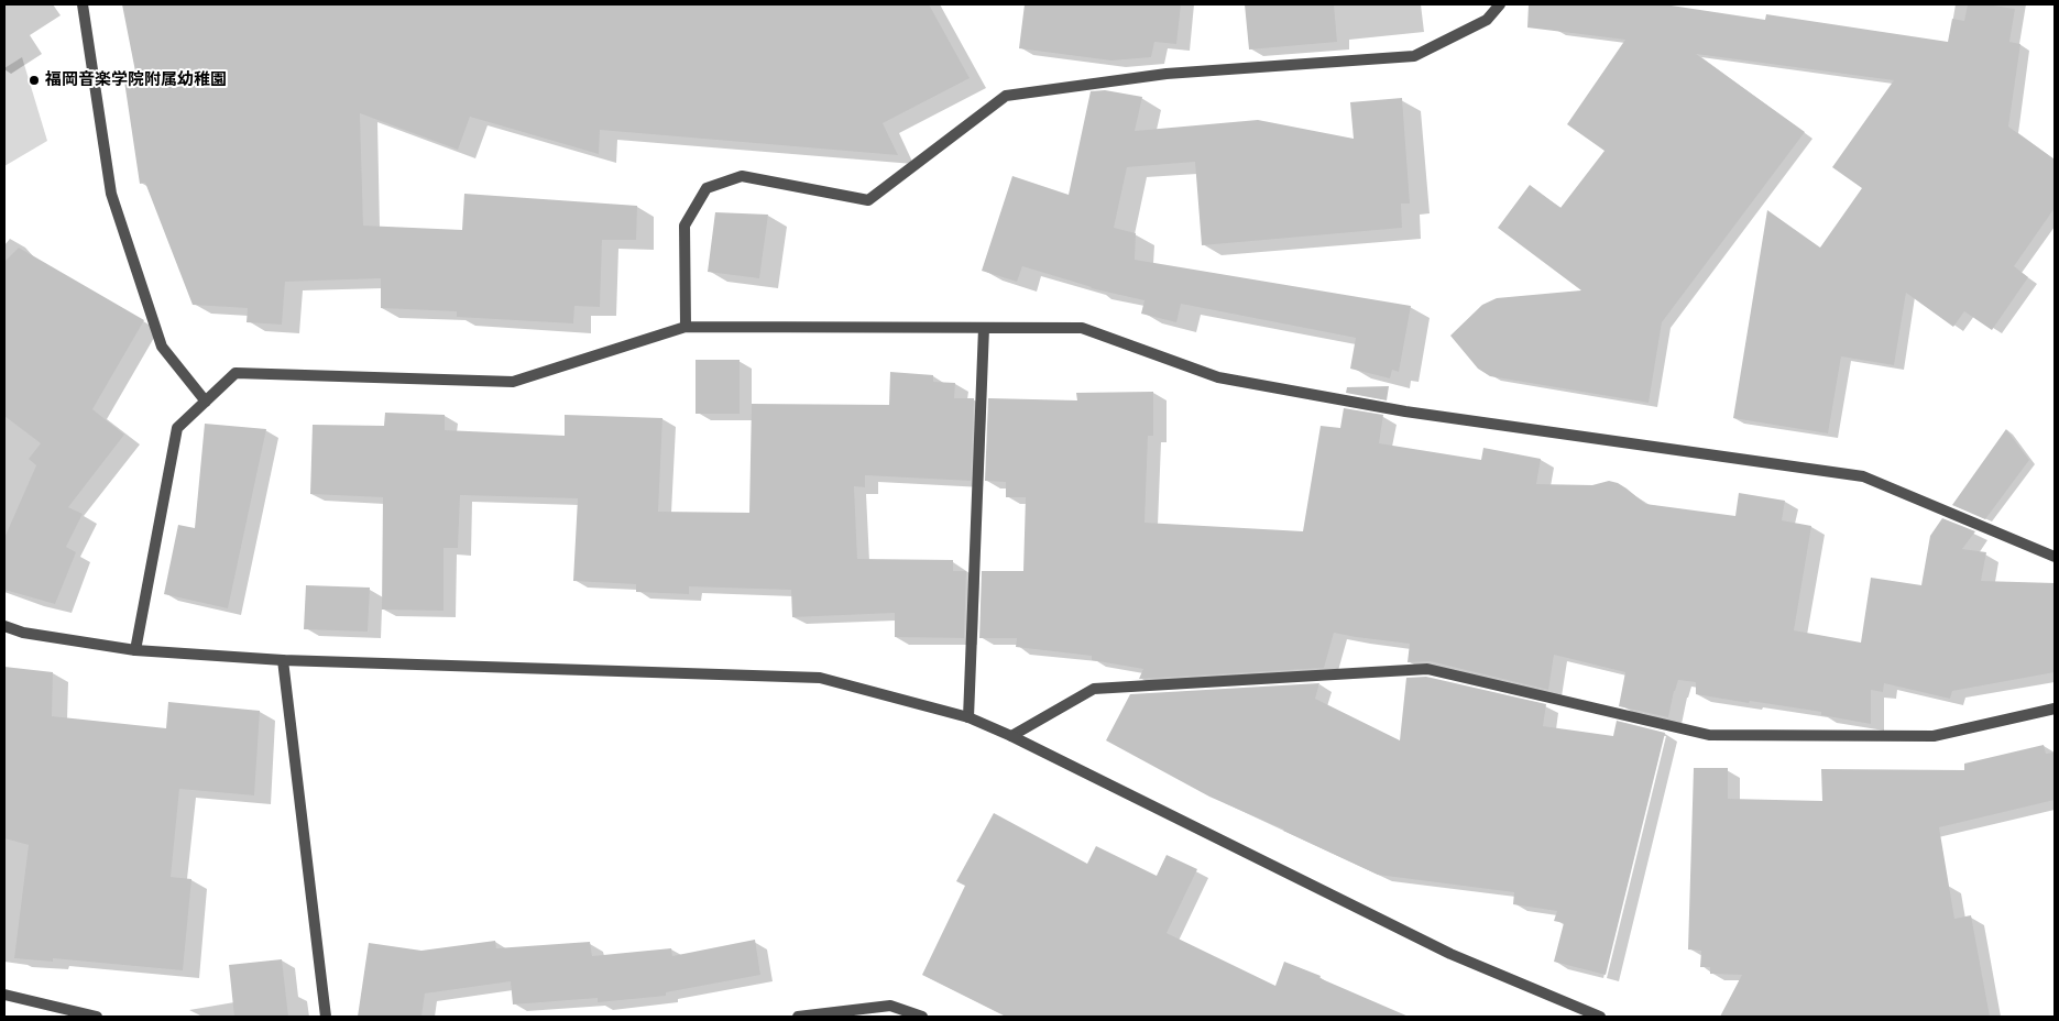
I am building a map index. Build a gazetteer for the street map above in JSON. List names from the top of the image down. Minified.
{"places":["福岡音楽学院附属幼稚園"]}
